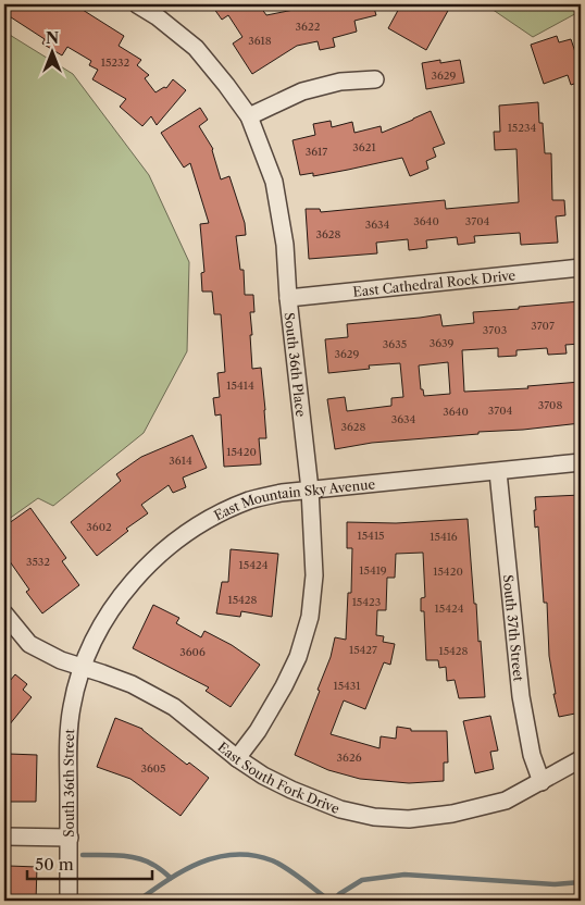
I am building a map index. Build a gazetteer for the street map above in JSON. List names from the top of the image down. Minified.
{"streets":{"street":["East Cathedral Rock Drive","South 36th Place","East Mountain Sky Avenue","South 37th Street","East South Fork Drive","South 36th Street"]},"crossings":[["East Cathedral Rock Drive","South 36th Place"],["South 36th Place","East Mountain Sky Avenue"],["South 36th Place","East South Fork Drive"],["East Mountain Sky Avenue","South 37th Street"],["East Mountain Sky Avenue","East South Fork Drive"],["East Mountain Sky Avenue","South 36th Street"],["South 37th Street","East South Fork Drive"],["East South Fork Drive","South 36th Street"]],"house_numbers":["3622","3618","15232","3629","15234","3621","3617","3640","3704","3634","3628","3707","3703","3639","3635","3629","15414","3708","3704","3640","3634","3628","15420","3614","3602","15415","15416","3532","15424","15419","15420","15428","15423","15424","15427","15428","3606","15431","3626","3605"],"scale_bar":"50 m","north":"top"}
